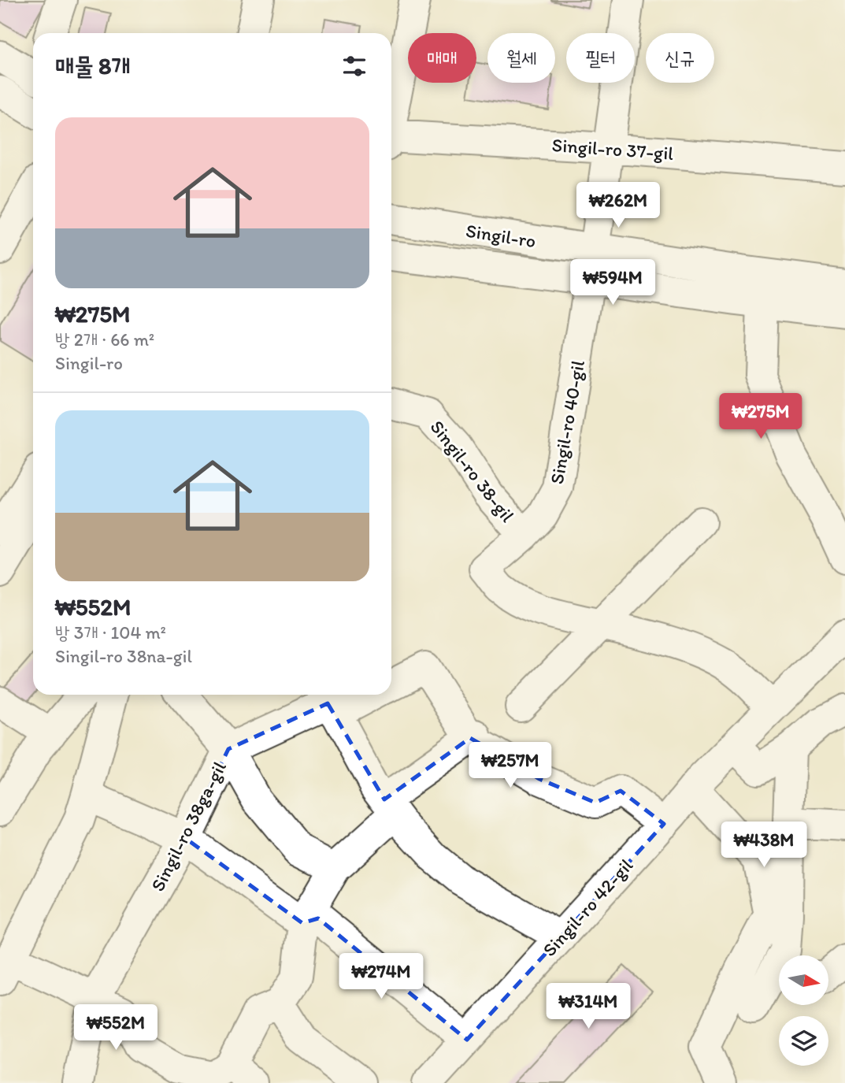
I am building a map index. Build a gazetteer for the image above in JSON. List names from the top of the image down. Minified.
{"streets":{"street":["Singil-ro 37-gil","Singil-ro","Singil-ro 40-gil","Singil-ro 38-gil","Singil-ro 38ga-gil","Singil-ro 42-gil"]},"crossings":[["Singil-ro 37-gil","Singil-ro 40-gil"],["Singil-ro","Singil-ro 40-gil"],["Singil-ro 40-gil","Singil-ro 38-gil"],["Singil-ro 40-gil","Singil-ro 42-gil"]],"north":"right","page":{"chip":["매매","월세","필터","신규"],"heading":"매물 8개","list":[{"name":"₩275M","note":"방 2개 · 66 m² · Singil-ro"},{"name":"₩552M","note":"방 3개 · 104 m² · Singil-ro 38na-gil"}],"price":["₩262M","₩594M","₩275M","₩257M","₩438M","₩274M","₩314M","₩552M"]}}
